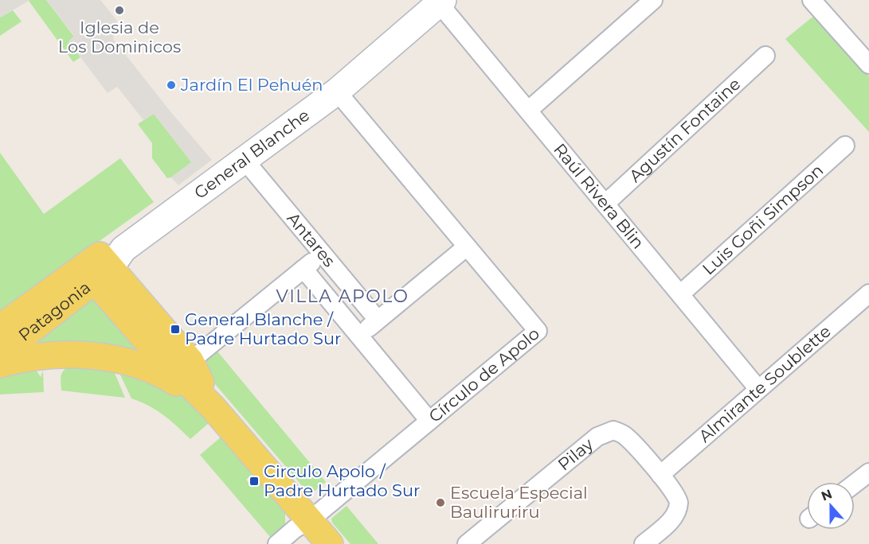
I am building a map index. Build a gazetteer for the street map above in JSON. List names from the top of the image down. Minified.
{"streets":{"main road":["General Blanche","Patagonia"],"street":["Agustín Fontaine","Raúl Rivera Blin","Luis Goñi Simpson","Antares","Círculo de Apolo","Almirante Soublette","Pilay"]},"crossings":[["Agustín Fontaine","Raúl Rivera Blin"],["General Blanche","Raúl Rivera Blin"],["General Blanche","Antares"],["General Blanche","Patagonia"],["General Blanche","Círculo de Apolo"],["Raúl Rivera Blin","Luis Goñi Simpson"],["Raúl Rivera Blin","Almirante Soublette"],["Antares","Círculo de Apolo"],["Almirante Soublette","Pilay"]],"districts":["VILLA APOLO"],"places":{"other":["Iglesia de Los Dominicos","Jardín El Pehuén","Escuela Especial Bauliruriru"],"transit":["General Blanche / Padre Hurtado Sur","Circulo Apolo / Padre Hurtado Sur"]},"north":"top"}
